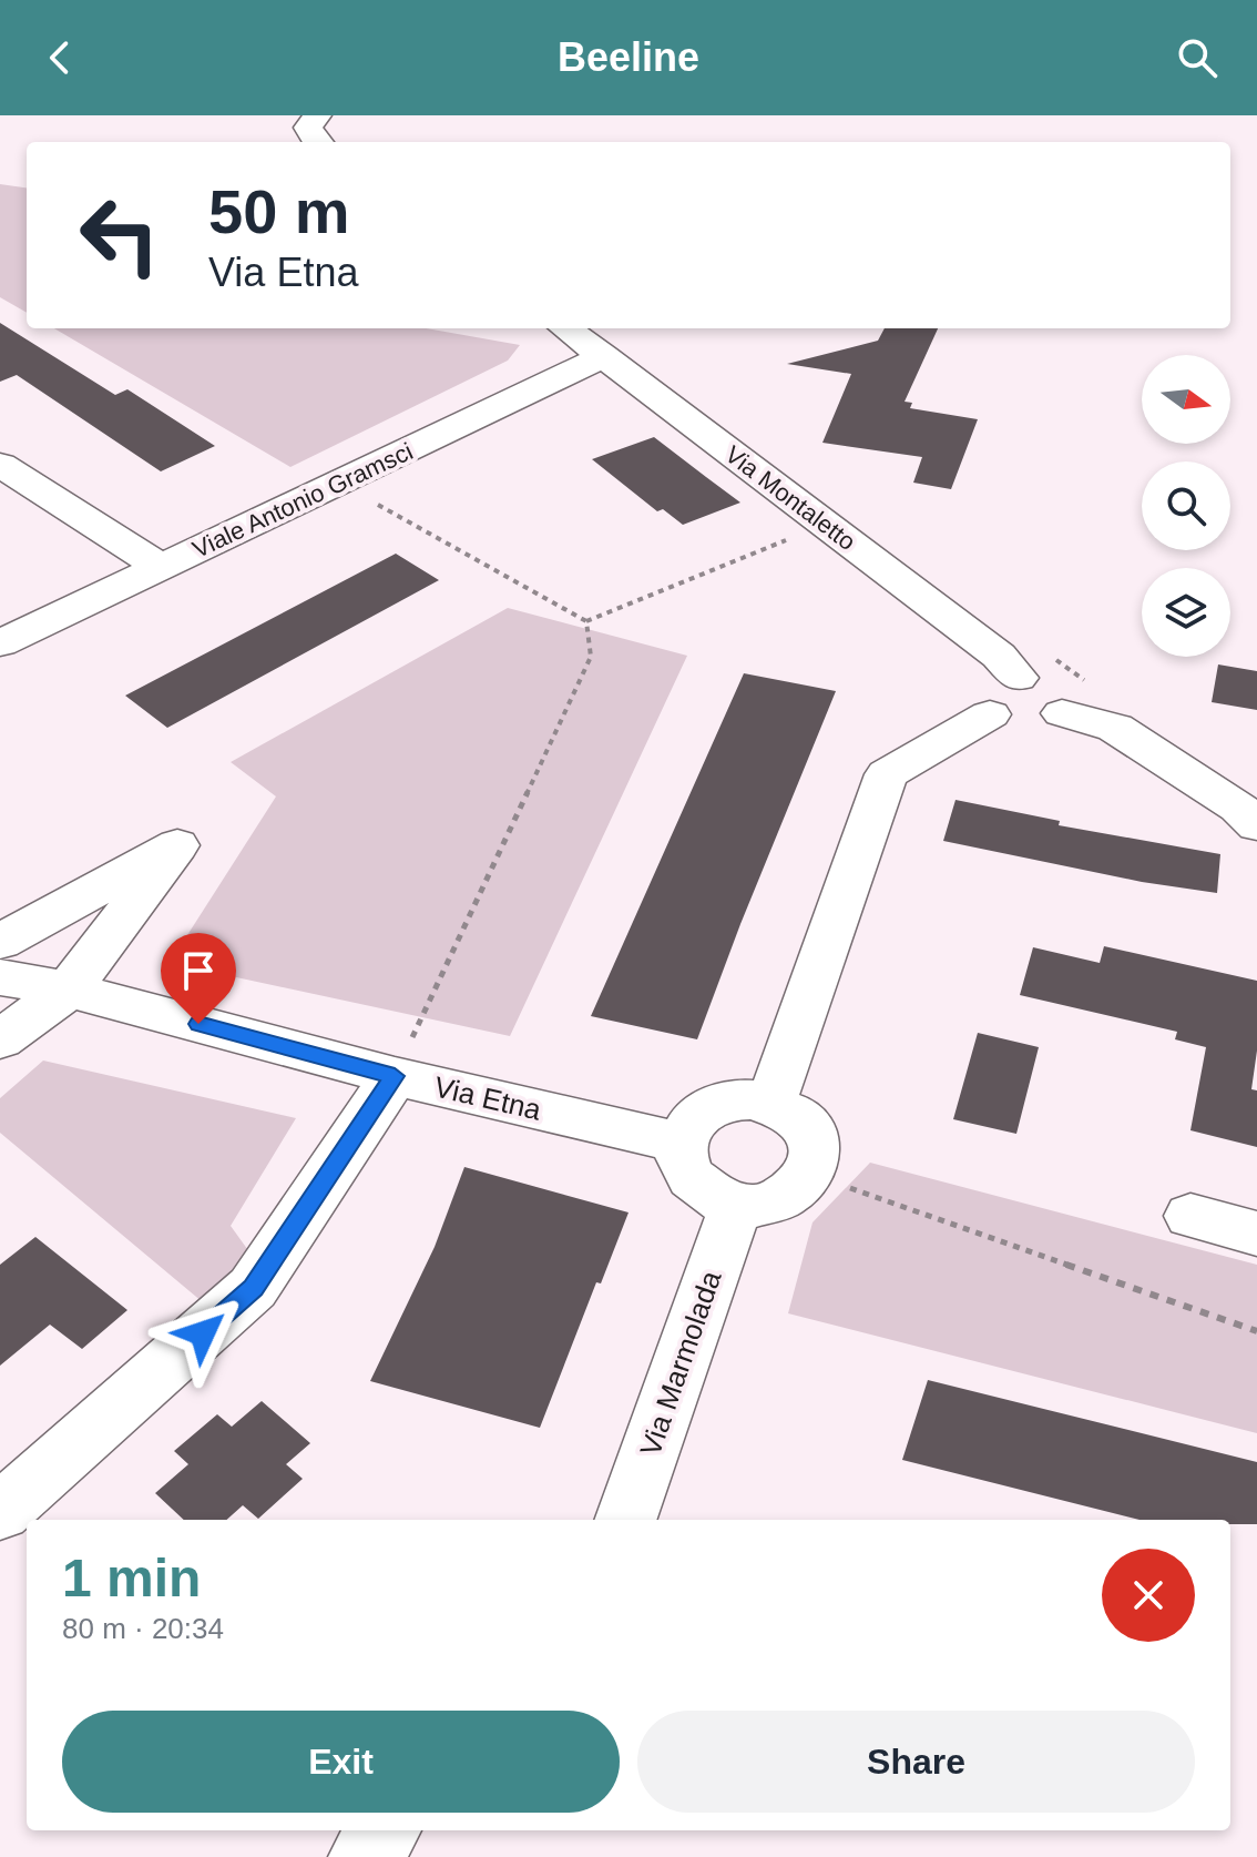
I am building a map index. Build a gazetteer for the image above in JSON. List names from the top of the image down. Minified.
{"streets":{"street":["Via Montaletto","Viale Antonio Gramsci","Via Etna","Via Marmolada"]},"crossings":[["Via Montaletto","Viale Antonio Gramsci"],["Via Etna","Via Marmolada"]],"north":"right","page":{"header":"Beeline","turn":["50 m","Via Etna"],"heading":["1 min","80 m · 20:34"],"buttons":["Exit","Share"]}}
